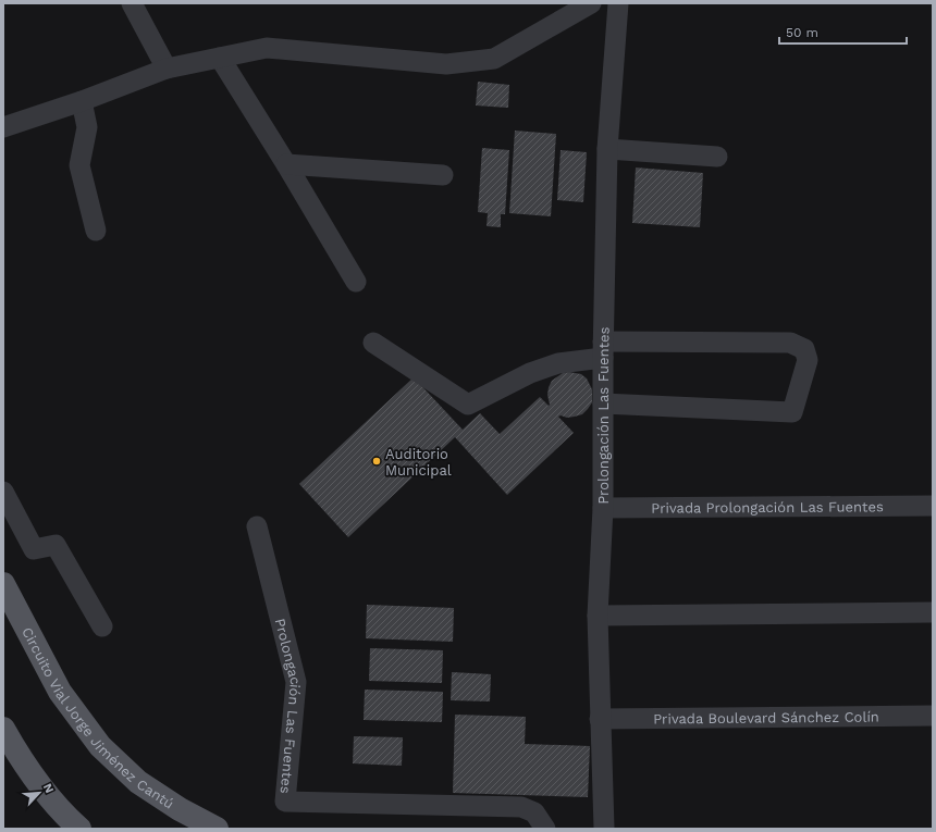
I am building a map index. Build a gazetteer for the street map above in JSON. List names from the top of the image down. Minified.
{"streets":{"main road":["Circuito Vial Jorge Jiménez Cantú"],"street":["Prolongación Las Fuentes","Privada Prolongación Las Fuentes","Privada Boulevard Sánchez Colín"]},"crossings":[["Prolongación Las Fuentes","Privada Prolongación Las Fuentes"],["Prolongación Las Fuentes","Privada Boulevard Sánchez Colín"]],"places":["Auditorio Municipal"],"scale_bar":"50 m","north":"top right"}
